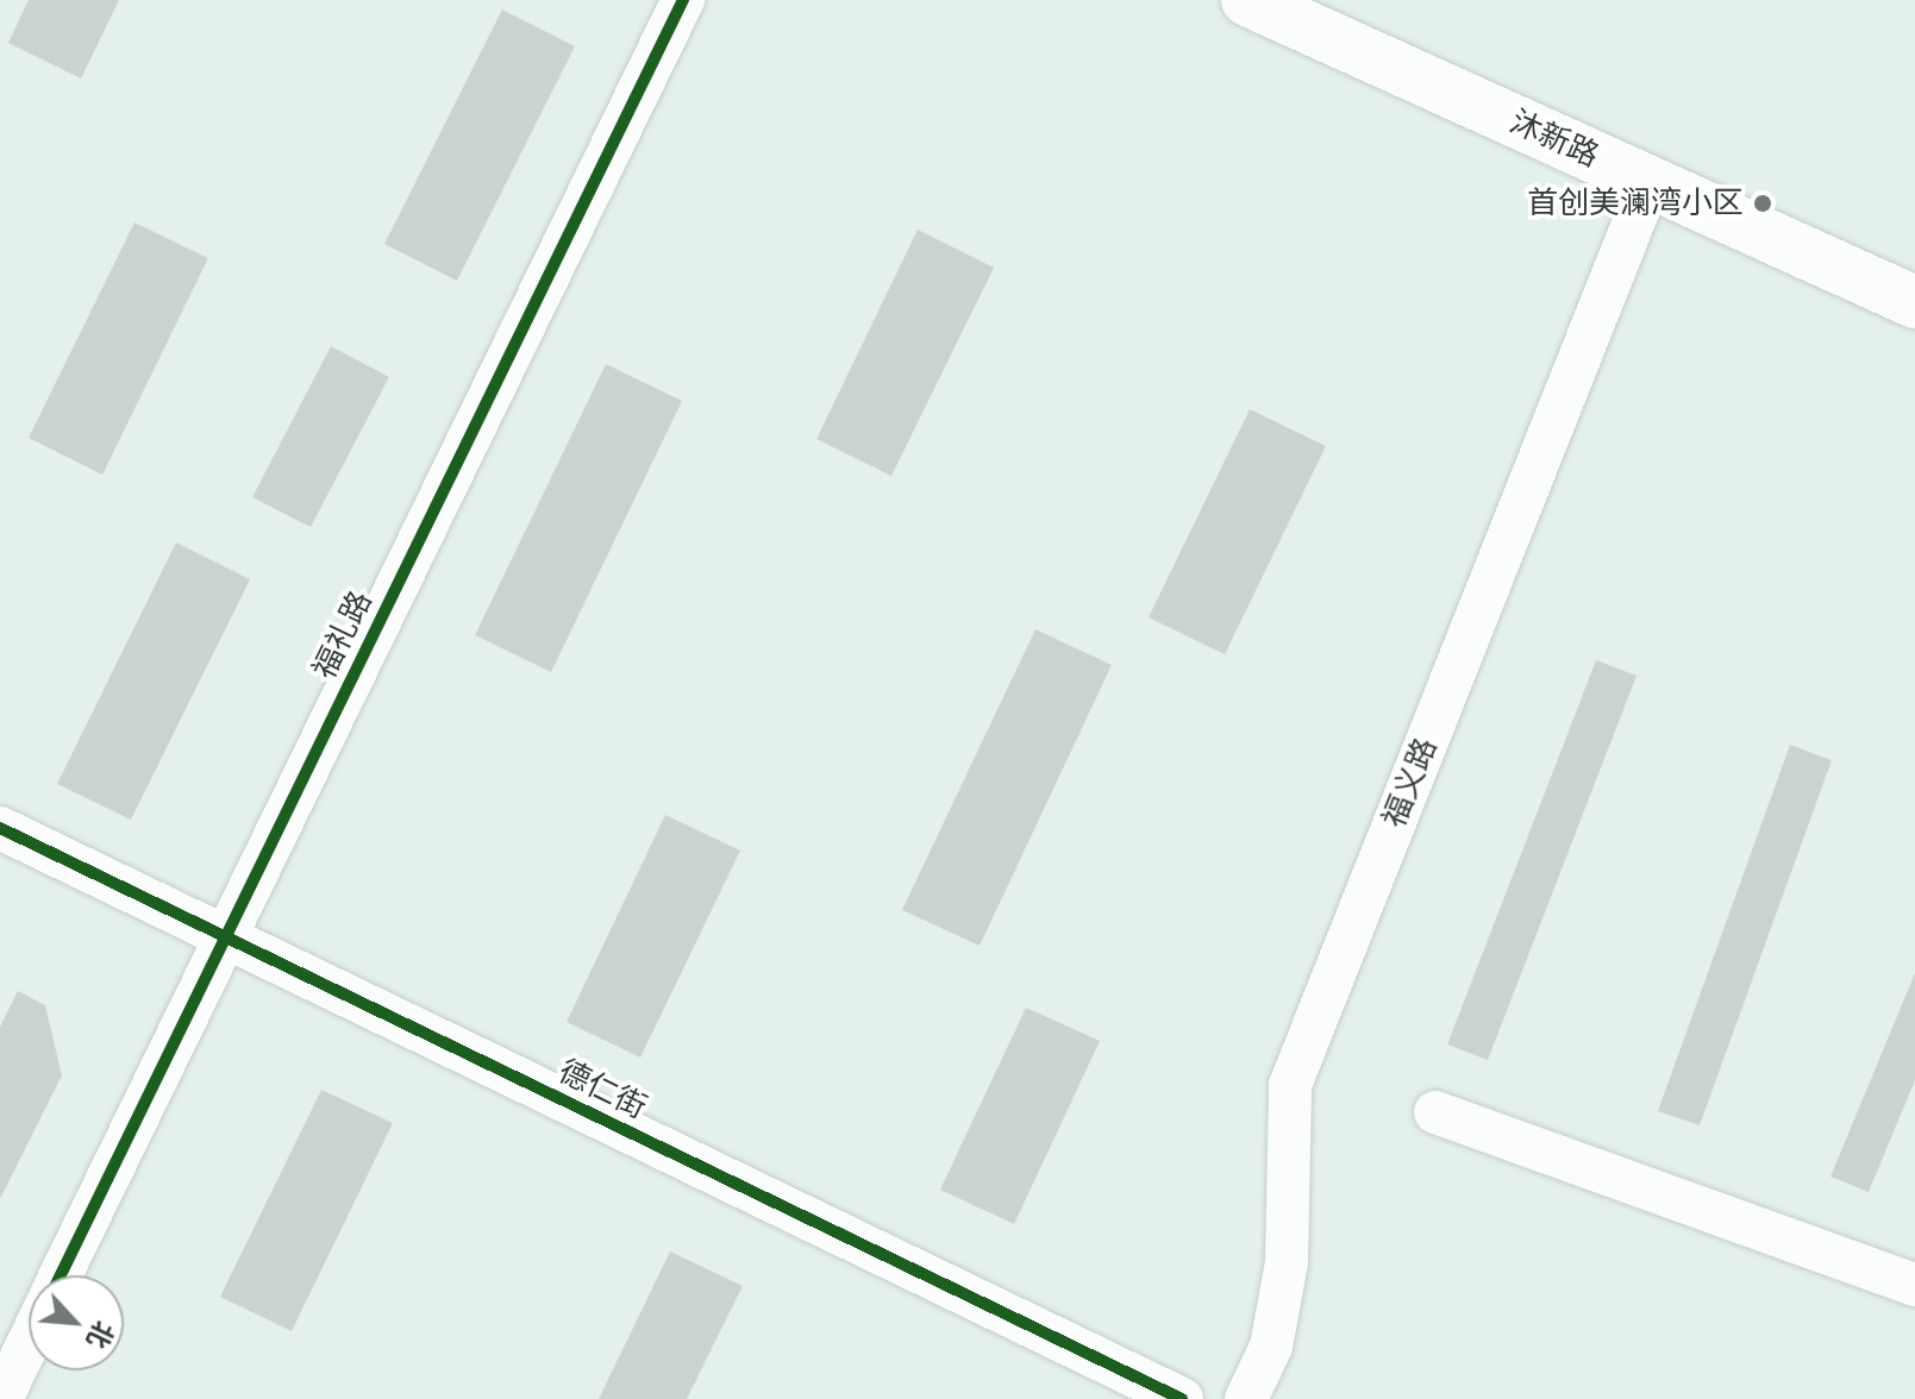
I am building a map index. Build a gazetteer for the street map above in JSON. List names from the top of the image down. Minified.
{"streets":{"street":["沐新路","福礼路","福义路","德仁街"]},"crossings":[["沐新路","福义路"],["福礼路","德仁街"]],"places":["首创美澜湾小区"],"north":"bottom right"}
